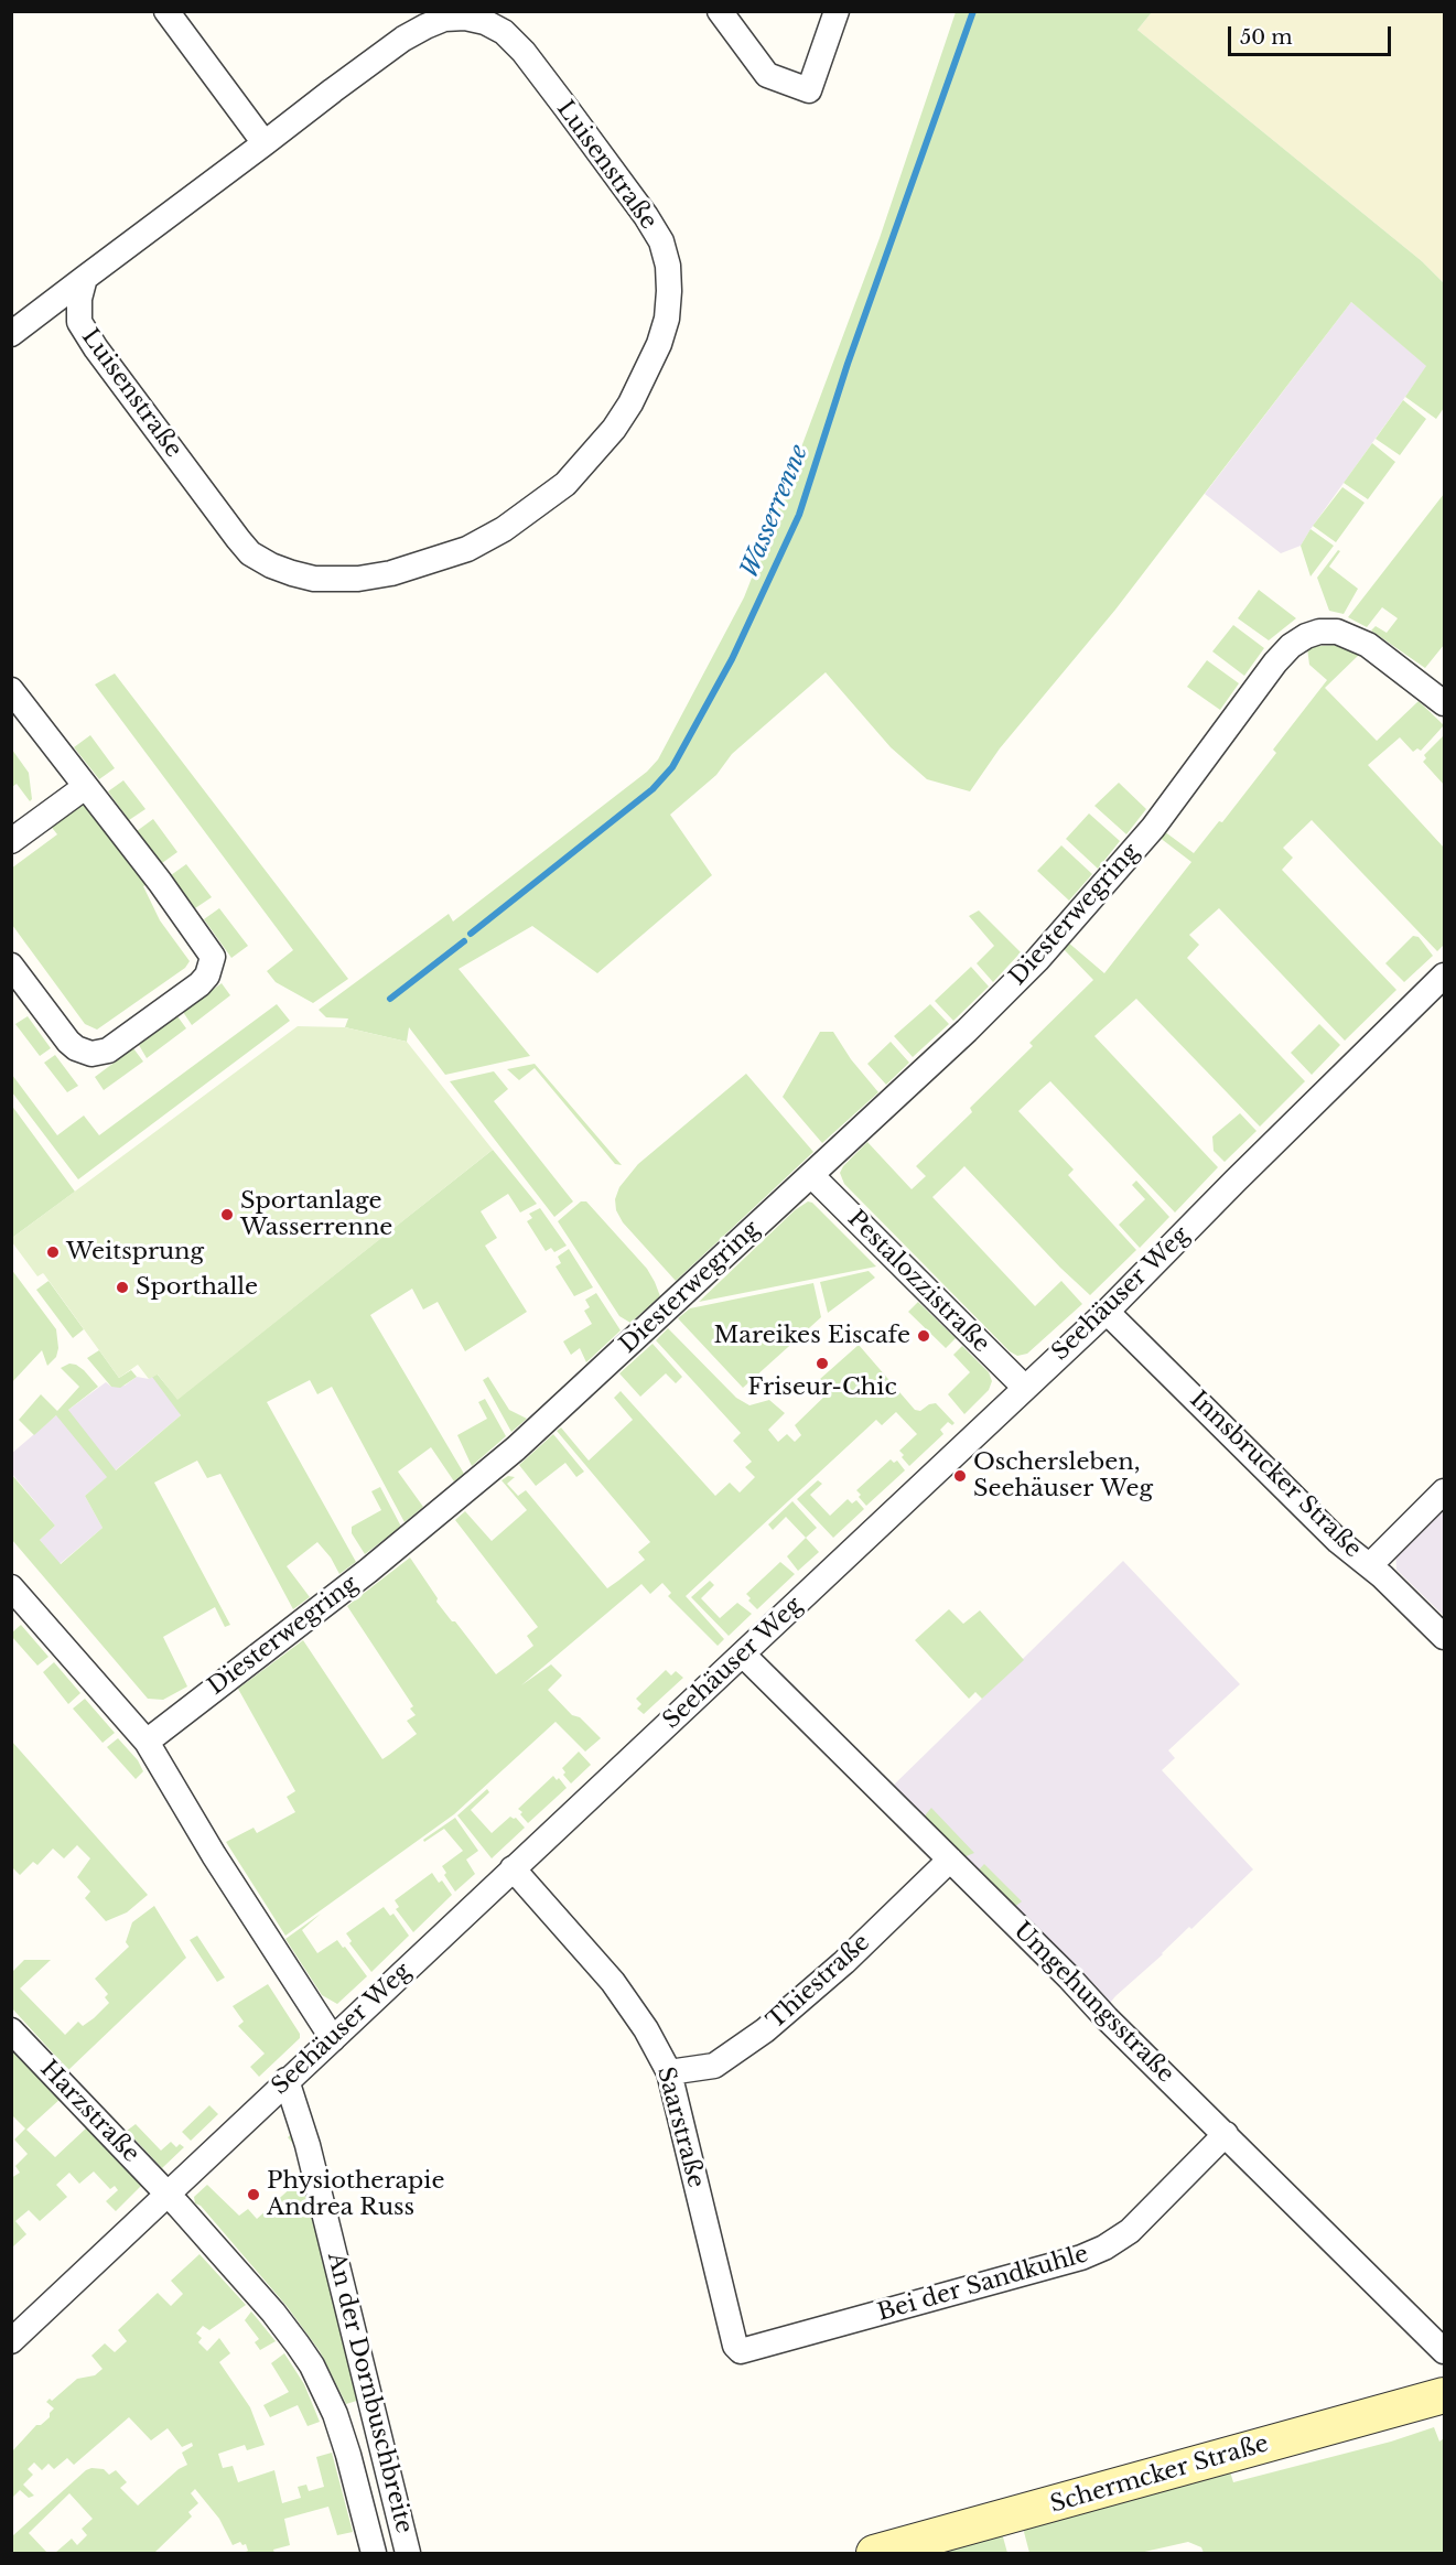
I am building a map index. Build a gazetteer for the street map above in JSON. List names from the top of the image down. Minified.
{"streets":{"main road":["Schermcker Straße"],"street":["Luisenstraße","Diesterwegring","Pestalozzistraße","Seehäuser Weg","Innsbrucker Straße","Thiestraße","Umgehungsstraße","Harzstraße","Saarstraße","Bei der Sandkuhle","An der Dornbuschbreite"]},"crossings":[["Diesterwegring","Pestalozzistraße"],["Pestalozzistraße","Seehäuser Weg"],["Seehäuser Weg","Innsbrucker Straße"],["Seehäuser Weg","Umgehungsstraße"],["Seehäuser Weg","Harzstraße"],["Seehäuser Weg","Saarstraße"],["Seehäuser Weg","An der Dornbuschbreite"],["Thiestraße","Umgehungsstraße"],["Thiestraße","Saarstraße"],["Umgehungsstraße","Bei der Sandkuhle"],["Harzstraße","An der Dornbuschbreite"],["Saarstraße","Bei der Sandkuhle"]],"water":["Wasserrenne"],"places":["Sportanlage Wasserrenne","Weitsprung","Sporthalle","Mareikes Eiscafe","Friseur-Chic","Oschersleben, Seehäuser Weg","Physiotherapie Andrea Russ"],"scale_bar":"50 m"}
